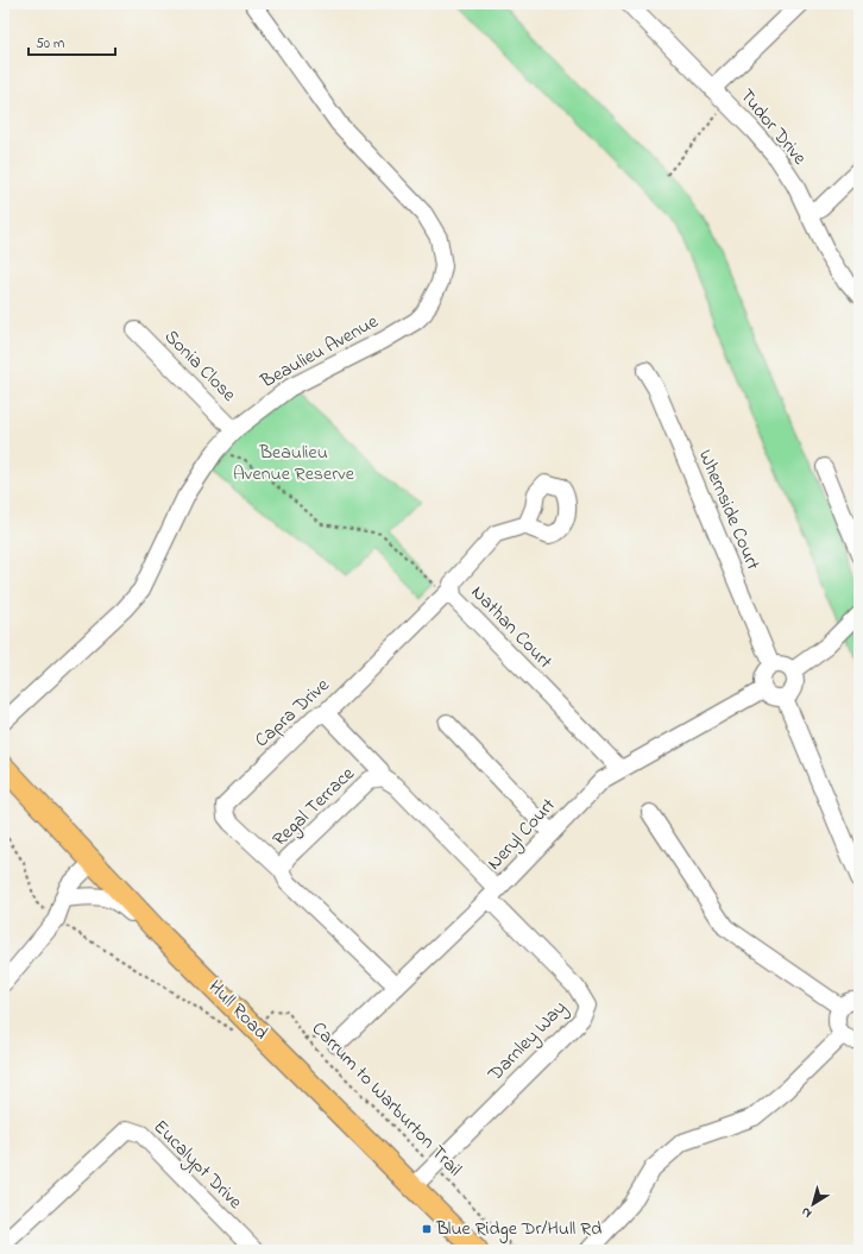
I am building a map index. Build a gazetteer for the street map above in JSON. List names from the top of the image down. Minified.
{"streets":{"main road":["Hull Road"],"street":["Tudor Drive","Beaulieu Avenue","Sonia Close","Whernside Court","Nathan Court","Capra Drive","Regal Terrace","Neryl Court","Darnley Way","Eucalypt Drive"],"path":["Carrum to Warburton Trail"]},"crossings":[["Beaulieu Avenue","Sonia Close"],["Whernside Court","Neryl Court"],["Nathan Court","Capra Drive"],["Nathan Court","Neryl Court"],["Capra Drive","Regal Terrace"],["Regal Terrace","Neryl Court"],["Regal Terrace","Darnley Way"],["Neryl Court","Darnley Way"],["Hull Road","Darnley Way"],["Hull Road","Carrum to Warburton Trail"],["Darnley Way","Carrum to Warburton Trail"]],"parks":["Beaulieu Avenue Reserve"],"places":{"transit":["Blue Ridge Dr/Hull Rd"]},"scale_bar":"50 m","north":"bottom left"}
